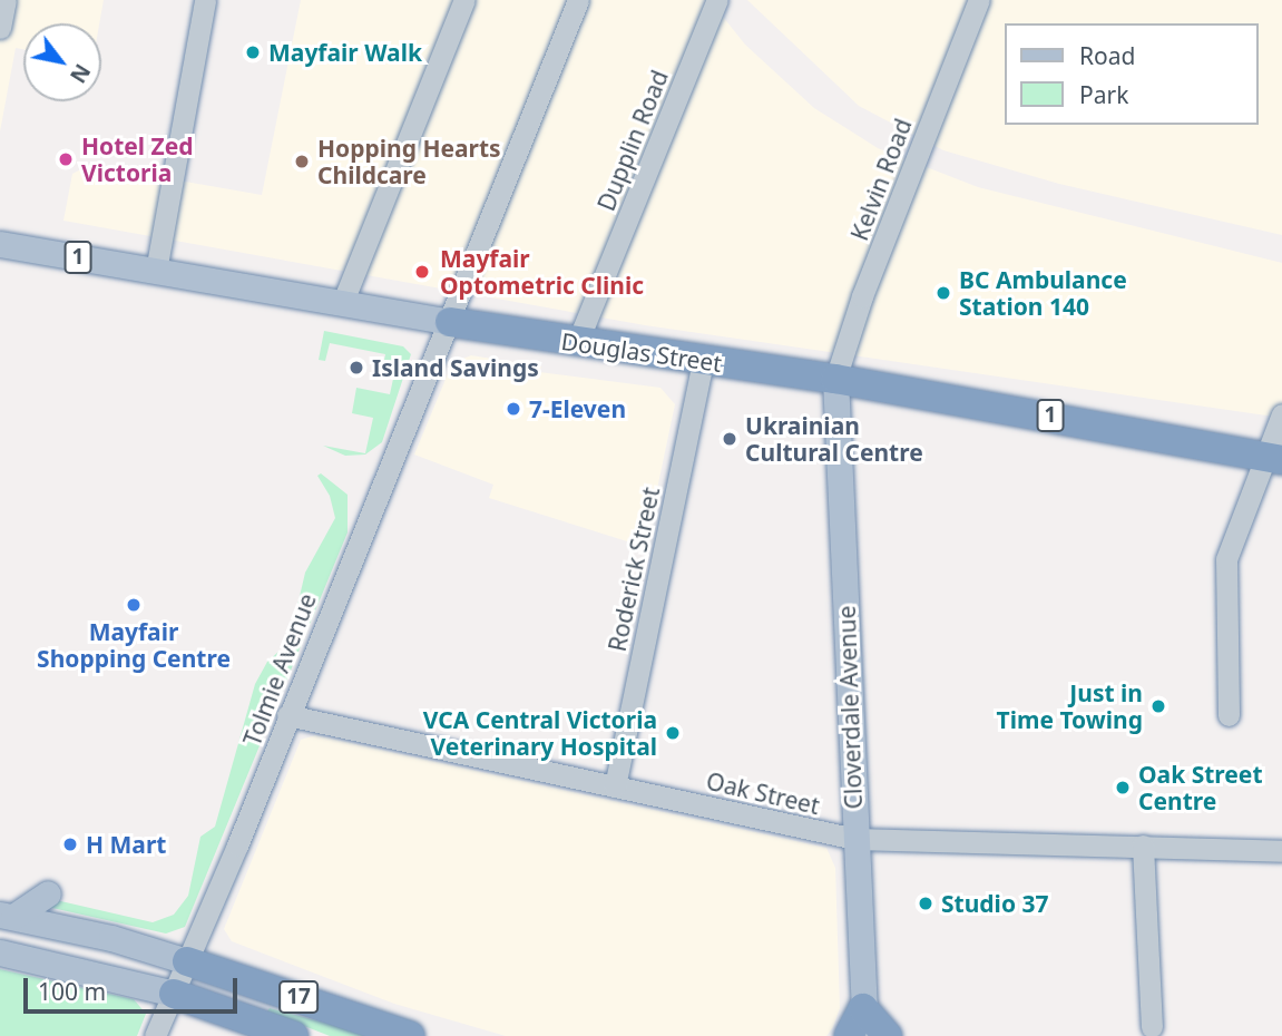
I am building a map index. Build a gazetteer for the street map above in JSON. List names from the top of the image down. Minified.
{"streets":{"highway":["1","Douglas Street","17"],"main road":["Cloverdale Avenue"],"street":["Dupplin Road","Kelvin Road","Roderick Street","Tolmie Avenue","Oak Street"]},"crossings":[["Dupplin Road","Douglas Street"],["Kelvin Road","Douglas Street"],["Kelvin Road","Cloverdale Avenue"],["Douglas Street","Roderick Street"],["Douglas Street","Tolmie Avenue"],["Douglas Street","Cloverdale Avenue"],["Roderick Street","Oak Street"],["Tolmie Avenue","Oak Street"],["Tolmie Avenue","17"],["Cloverdale Avenue","Oak Street"]],"places":["Mayfair Walk","Hotel Zed Victoria","Hopping Hearts Childcare","Mayfair Optometric Clinic","BC Ambulance Station 140","Island Savings","7-Eleven","Ukrainian Cultural Centre","Mayfair Shopping Centre","Just in Time Towing","VCA Central Victoria Veterinary Hospital","Oak Street Centre","H Mart","Studio 37"],"legend":["Road","Park"],"scale_bar":"100 m","north":"bottom right"}
